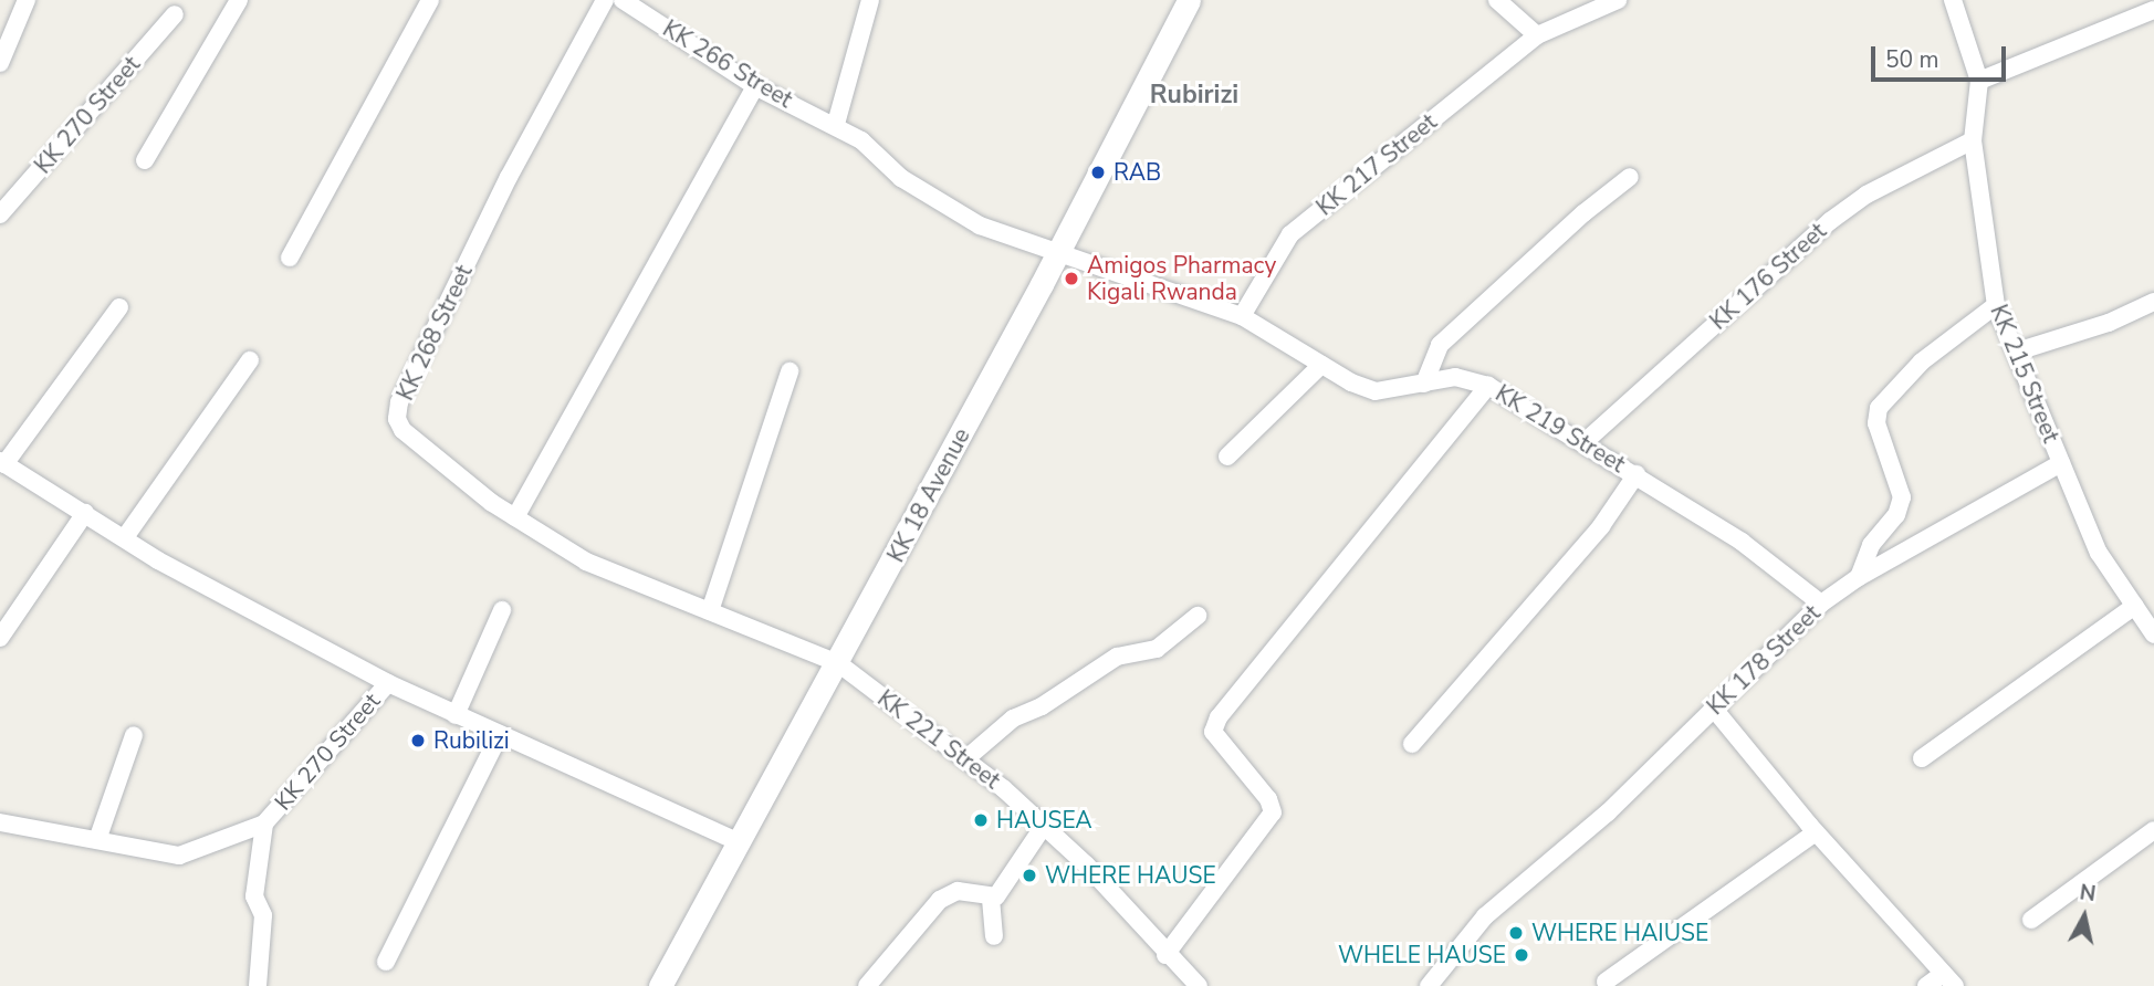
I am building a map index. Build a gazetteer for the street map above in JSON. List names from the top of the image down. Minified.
{"streets":{"main road":["KK 18 Avenue"],"street":["KK 266 Street","KK 270 Street","KK 217 Street","KK 176 Street","KK 268 Street","KK 215 Street","KK 219 Street","KK 178 Street","KK 221 Street"]},"crossings":[["KK 266 Street","KK 219 Street"],["KK 266 Street","KK 18 Avenue"],["KK 270 Street","KK 18 Avenue"],["KK 217 Street","KK 219 Street"],["KK 176 Street","KK 215 Street"],["KK 176 Street","KK 219 Street"],["KK 268 Street","KK 18 Avenue"],["KK 268 Street","KK 221 Street"],["KK 215 Street","KK 178 Street"],["KK 219 Street","KK 18 Avenue"],["KK 219 Street","KK 178 Street"],["KK 18 Avenue","KK 221 Street"]],"districts":["Rubirizi"],"places":["RAB","Amigos Pharmacy Kigali Rwanda","Rubilizi","HAUSEA","WHERE HAUSE","WHERE HAIUSE","WHELE HAUSE"],"scale_bar":"50 m","north":"top"}
